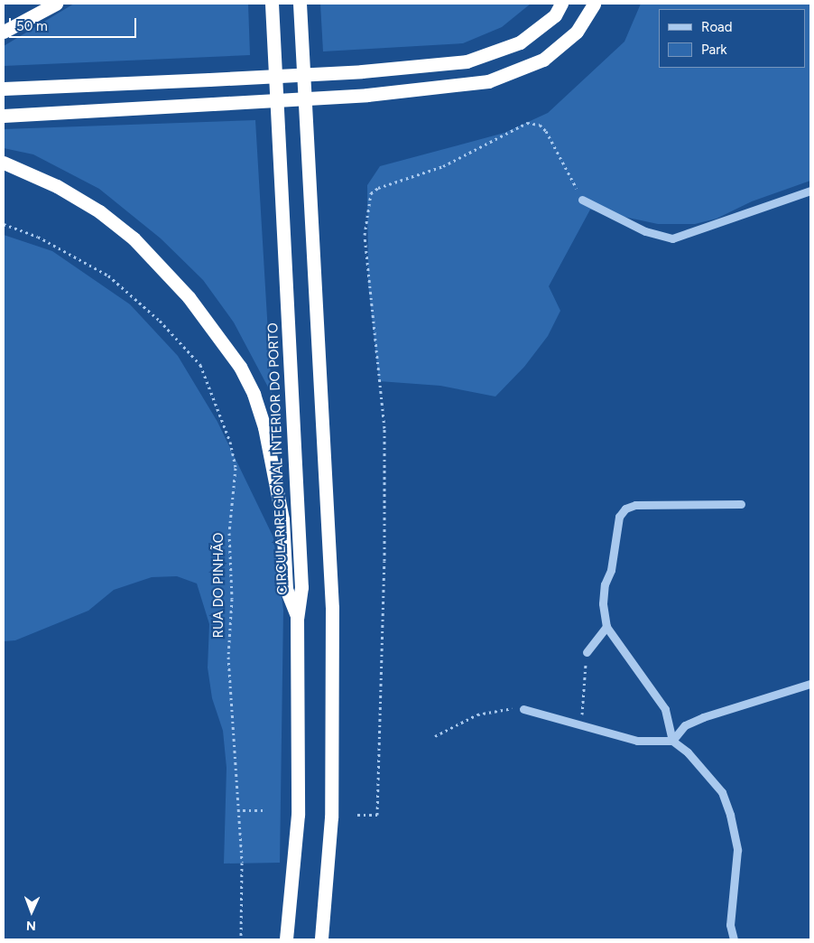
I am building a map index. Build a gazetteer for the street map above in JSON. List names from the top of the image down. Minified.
{"streets":{"highway":["CIRCULAR REGIONAL INTERIOR DO PORTO"],"path":["RUA DO PINHÃO"]},"legend":["Road","Park"],"scale_bar":"50 m","north":"bottom"}
